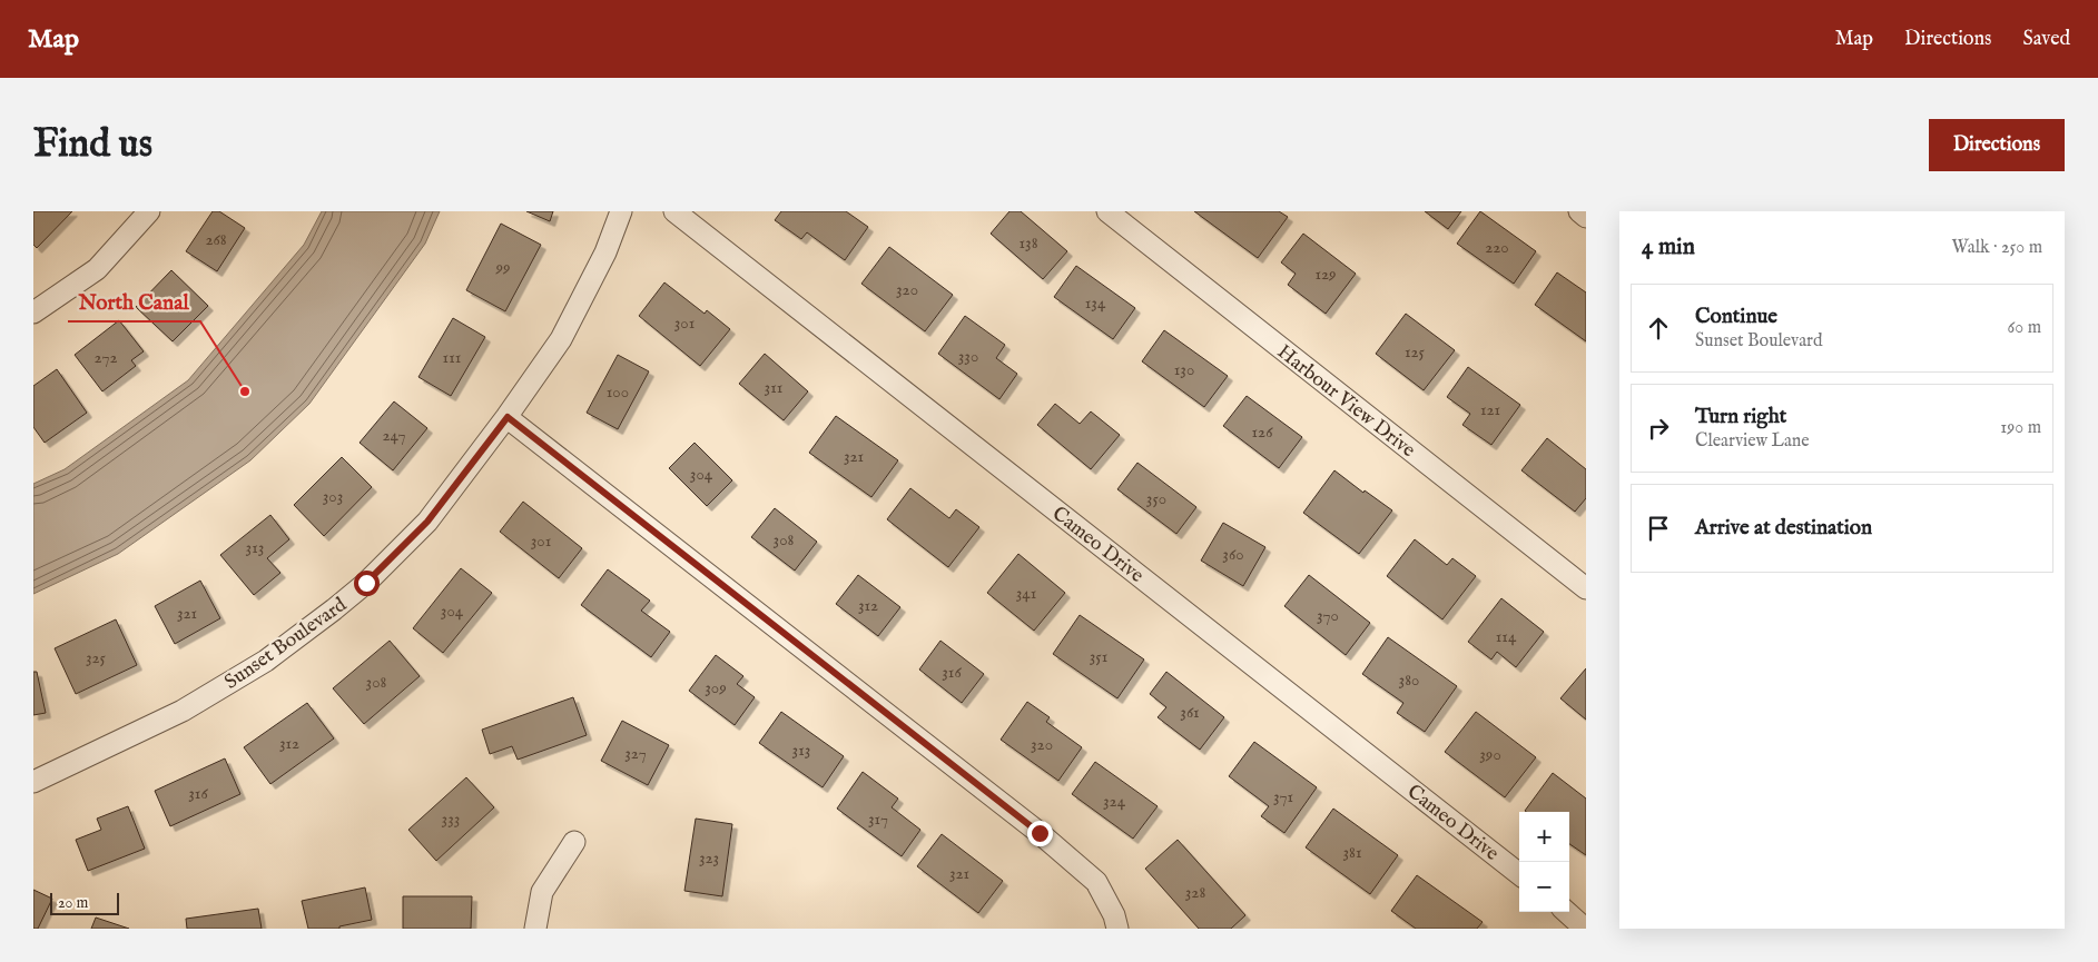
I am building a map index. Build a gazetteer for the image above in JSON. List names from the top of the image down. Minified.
{"streets":{"street":["Harbour View Drive","Cameo Drive","Sunset Boulevard"]},"places":["North Canal"],"house_numbers":["268","138","220","99","129","320","134","301","125","330","272","111","130","311","100","121","126","247","321","304","303","350","308","301","313","360","341","312","304","321","370","114","351","325","316","380","308","309","361","312","320","313","327","390","316","371","324","333","317","381","323","321","328"],"scale_bar":"20 m","page":{"header":"Map","nav":["Map","Directions","Saved"],"buttons":"Directions","title":"Find us","heading":["4 min","Walk · 250 m"],"list":[["Continue","Sunset Boulevard","60 m"],["Turn right","Clearview Lane","190 m"],"Arrive at destination"],"map_buttons":["+","−"],"scale":"20 m"}}
